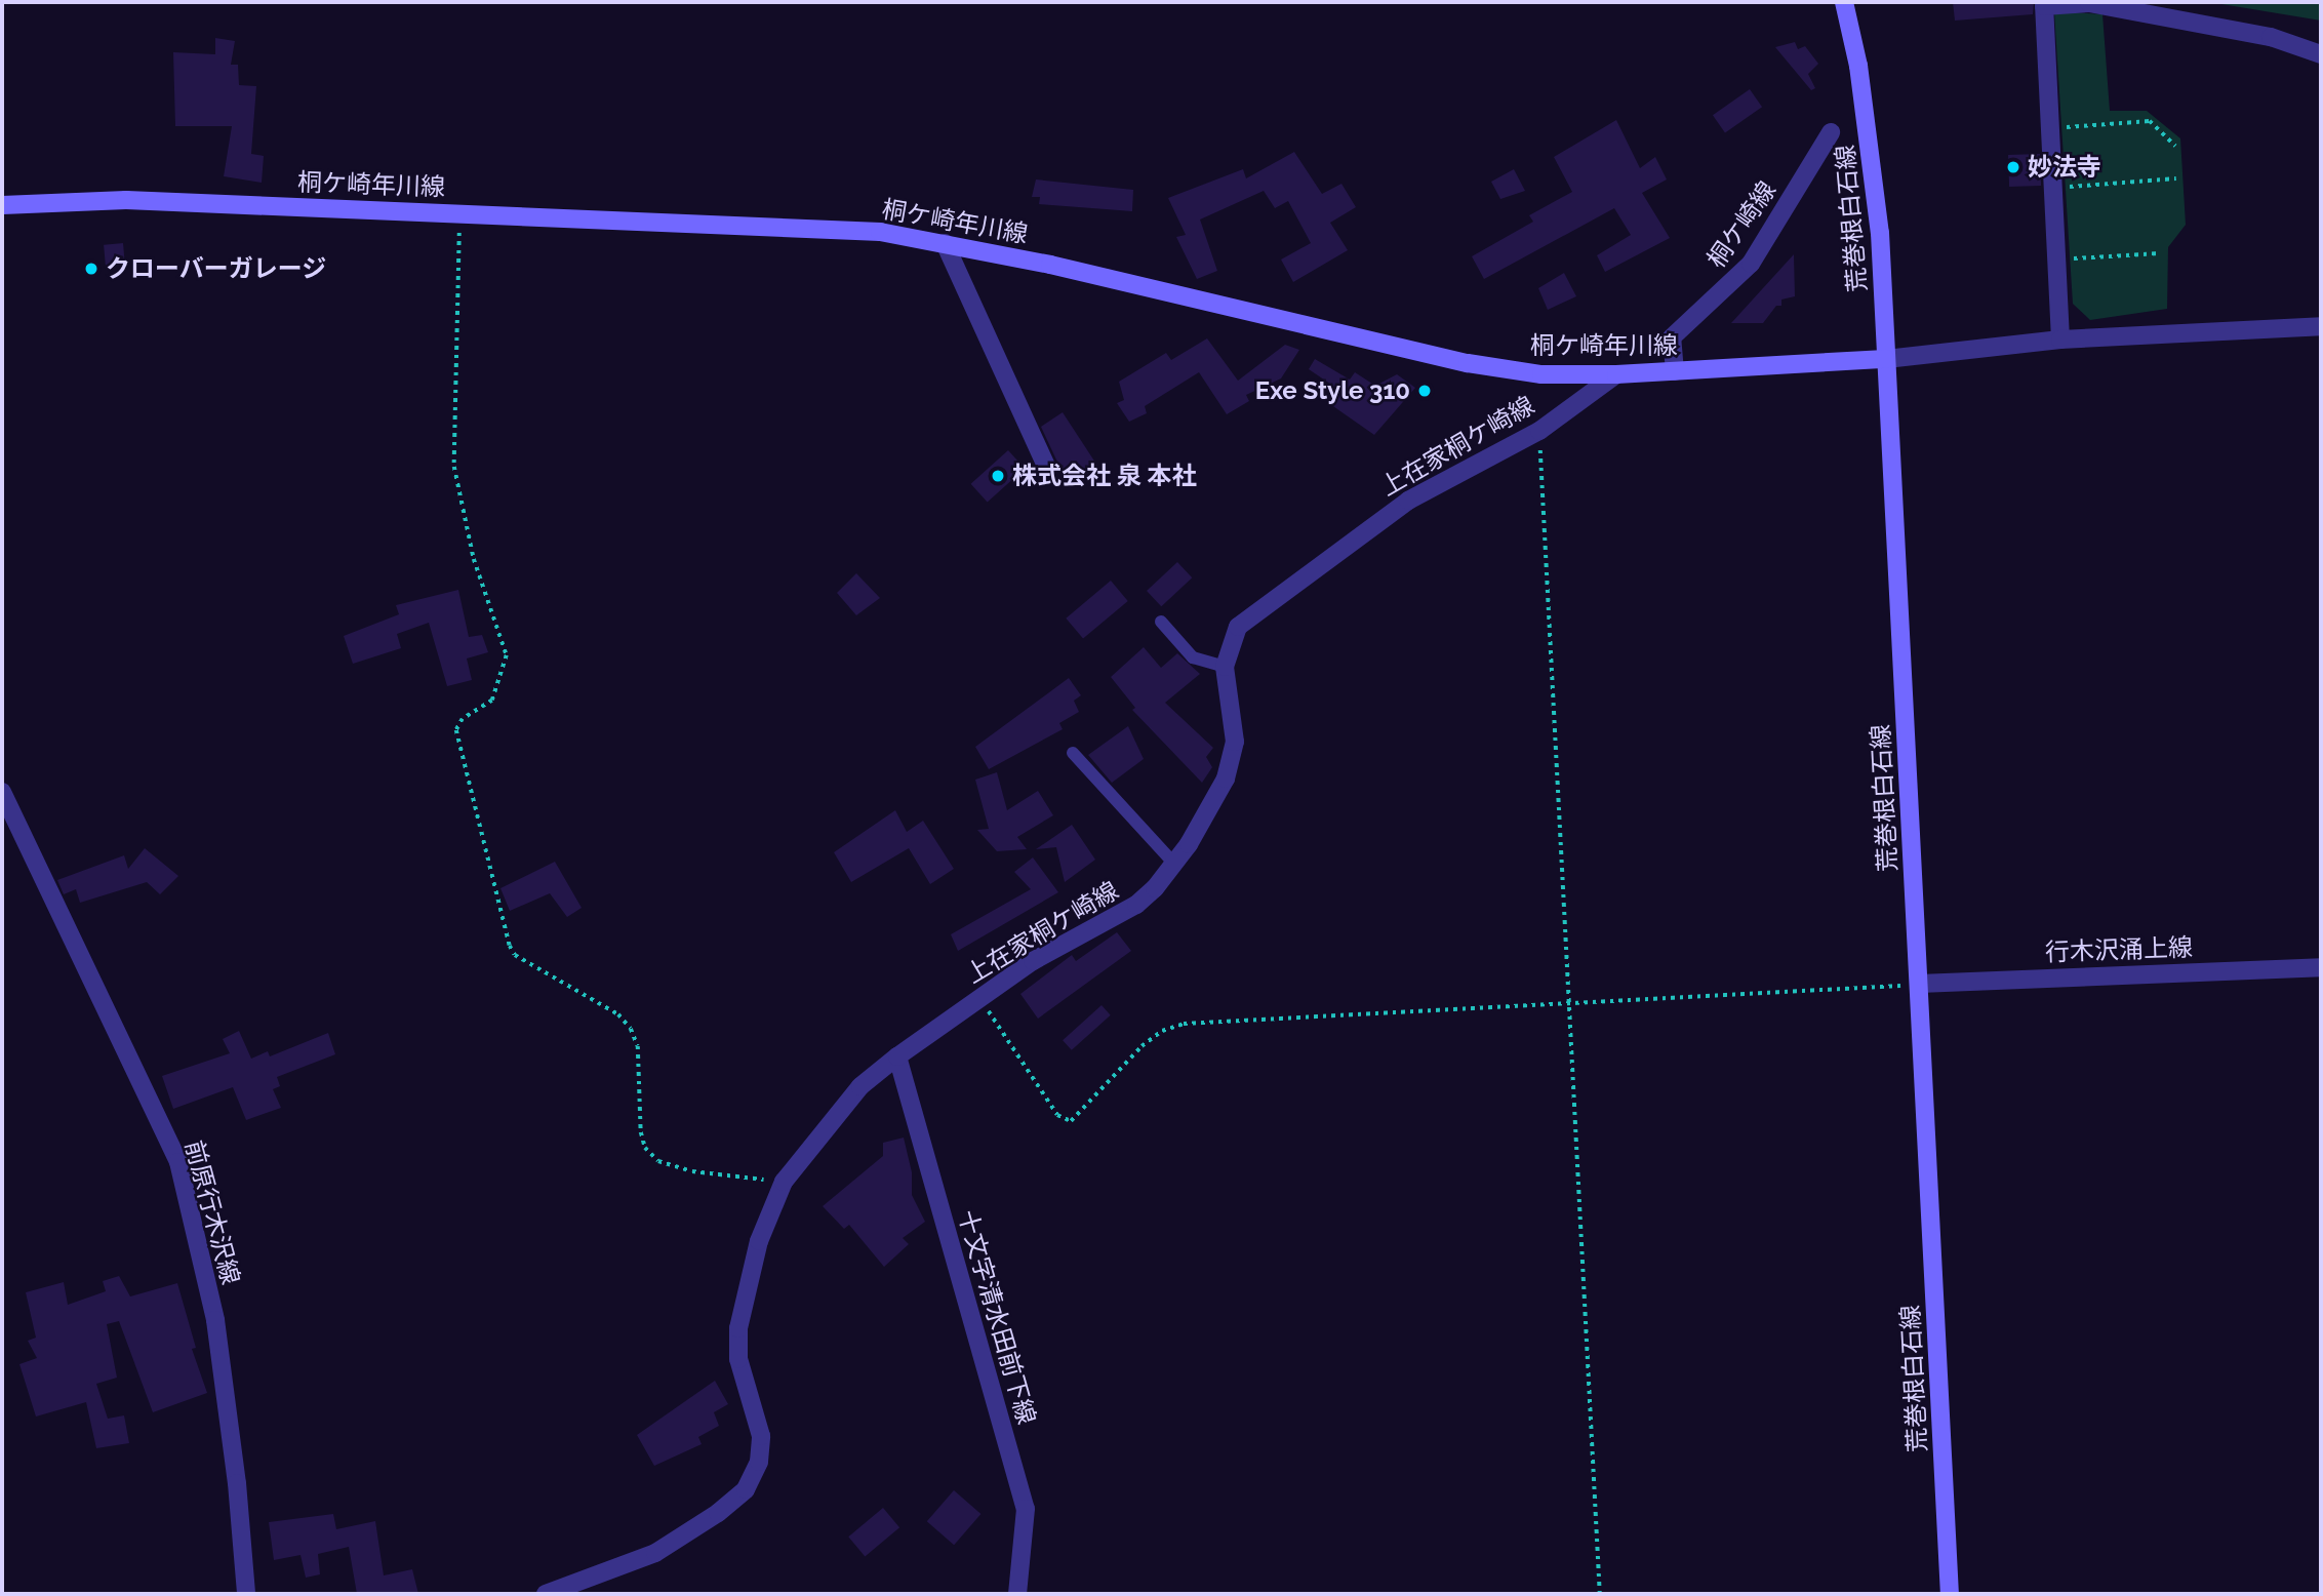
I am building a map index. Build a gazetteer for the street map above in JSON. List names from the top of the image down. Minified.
{"streets":{"street":["桐ケ崎年川線","荒巻根白石線","桐ケ崎線","上在家桐ケ崎線","行木沢涌上線","前原行木沢線","十文字清水田前下線"]},"crossings":[["桐ケ崎年川線","荒巻根白石線"],["桐ケ崎年川線","桐ケ崎線"],["桐ケ崎年川線","上在家桐ケ崎線"],["荒巻根白石線","行木沢涌上線"],["上在家桐ケ崎線","十文字清水田前下線"]],"places":["妙法寺","クローバーガレージ","Exe Style 310","株式会社 泉 本社"]}
